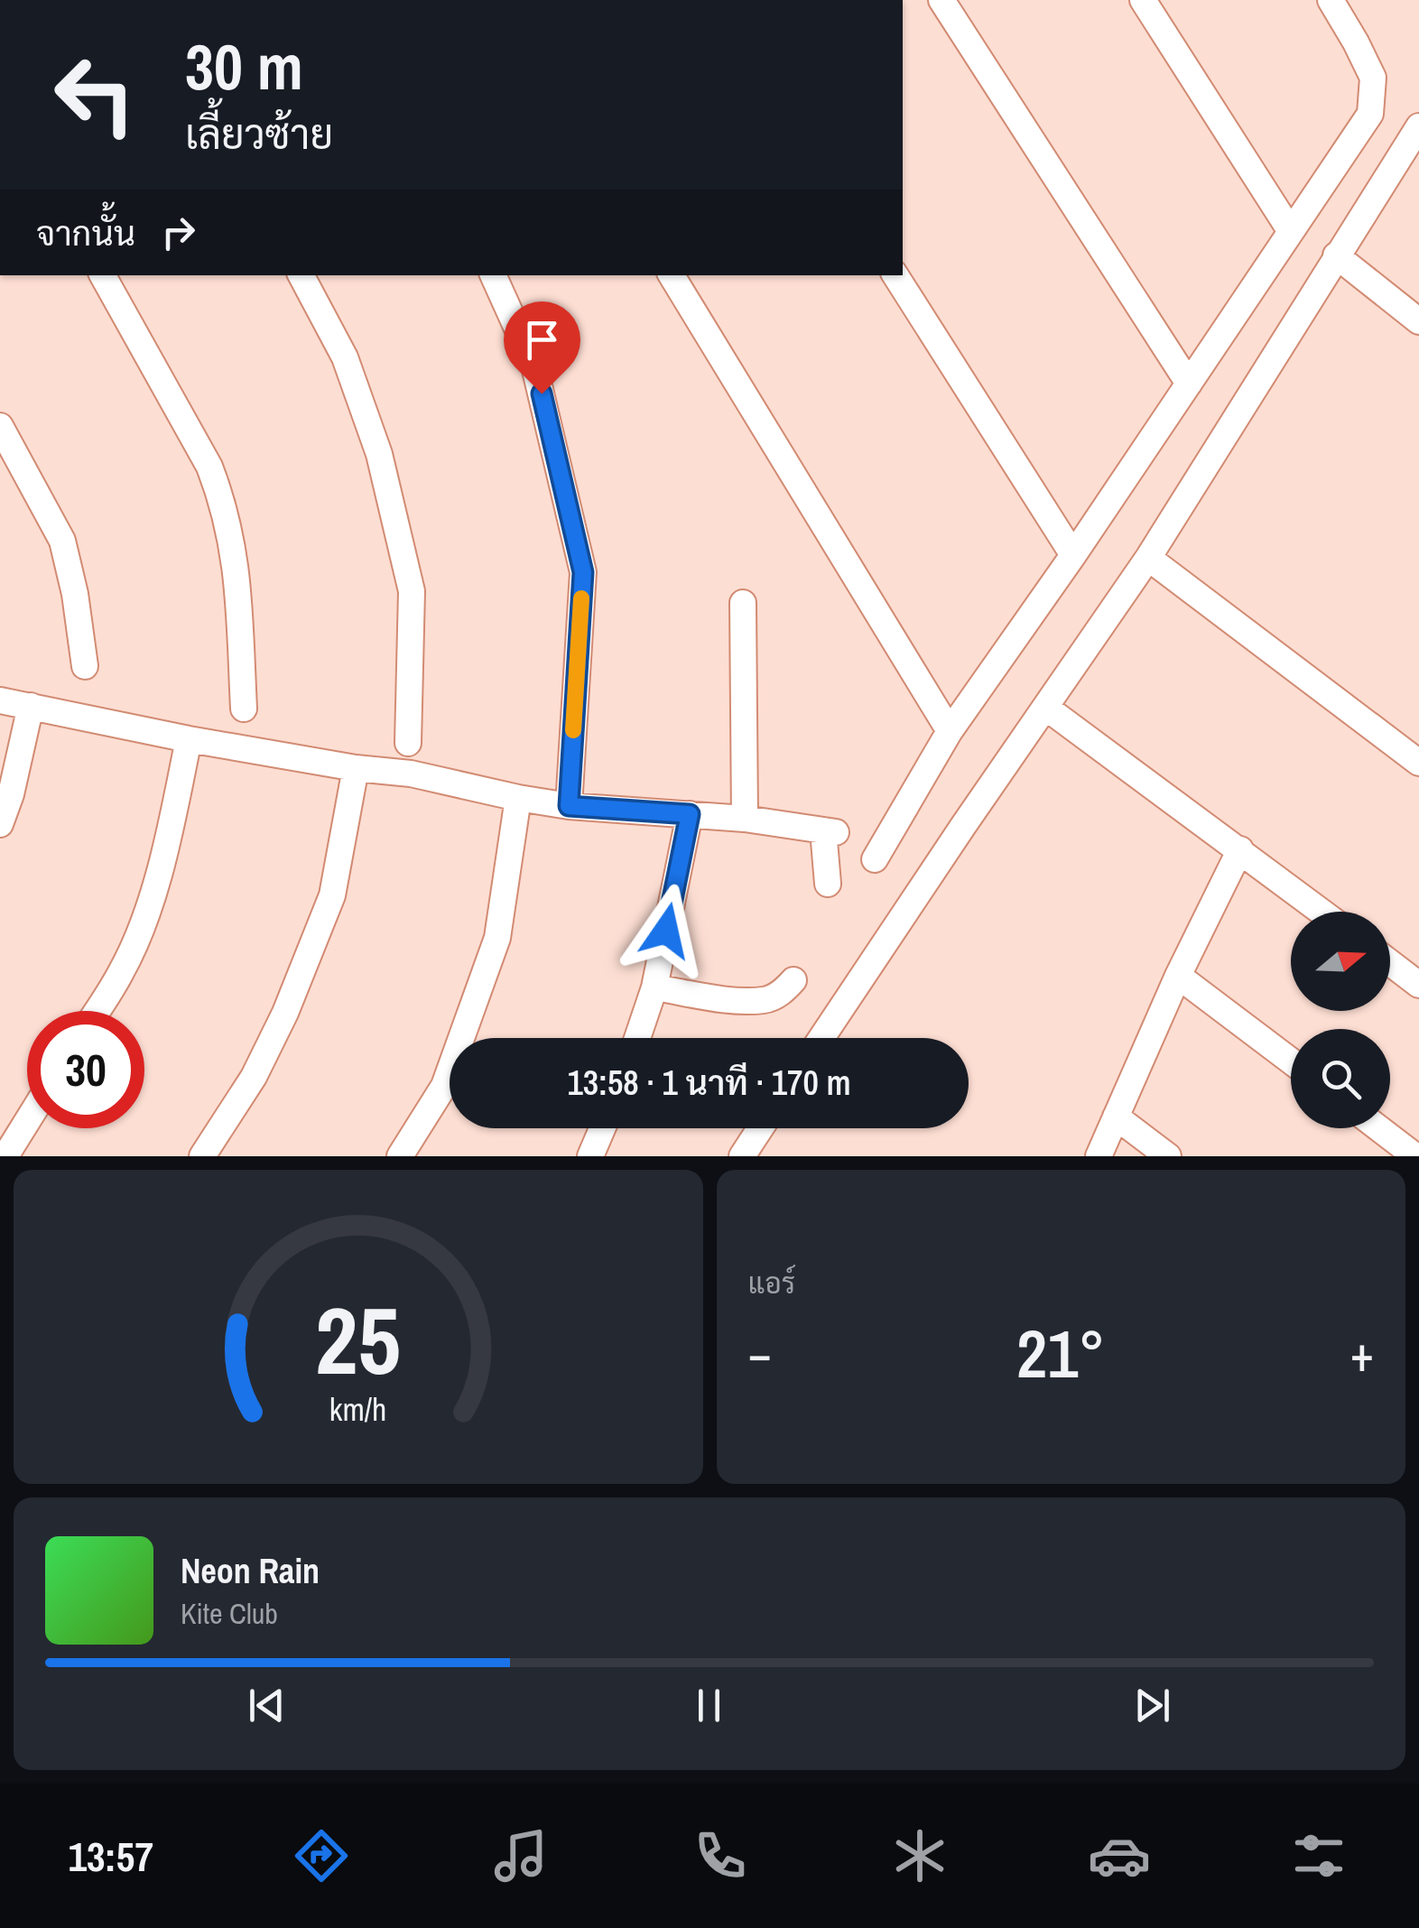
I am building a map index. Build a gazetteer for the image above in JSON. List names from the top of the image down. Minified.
{"north":"right","page":{"turn":["30 m","เลี้ยวซ้าย"],"then":"จากนั้น","limit":"30","trip":"13:58 · 1 นาที · 170 m","tile":"แอร์","heat":["−","21°","+"],"song":["Neon Rain","Kite Club"],"tabs":"13:57","gauge":["25","km/h"]}}
